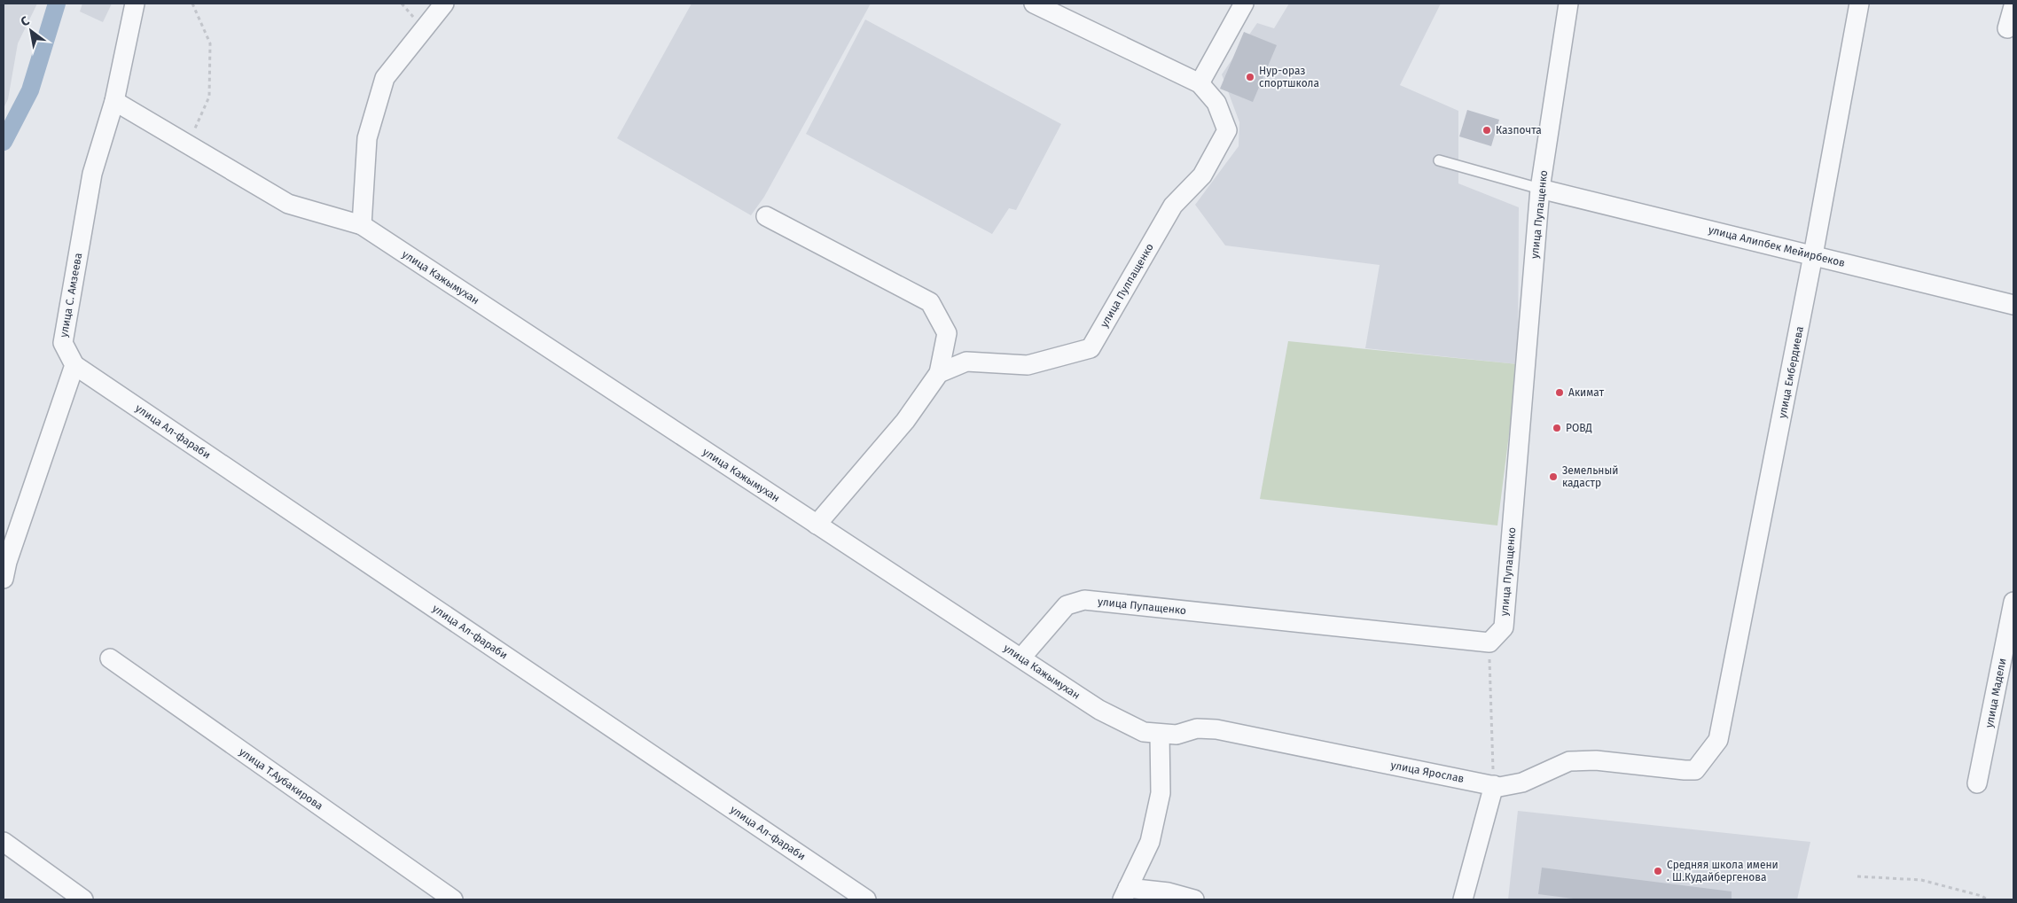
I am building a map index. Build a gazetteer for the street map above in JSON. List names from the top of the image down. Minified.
{"streets":{"street":["улица Пупащенко","улица Алипбек Мейирбеков","улица Кажымухан","улица Пулпащенко","улица С. Амзеева","улица Ембердиева","улица Ал-фараби","улица Мадели","улица Ярослав","улица Т.Аубакирова"]},"crossings":[["улица Пупащенко","улица Алипбек Мейирбеков"],["улица Пупащенко","улица Кажымухан"],["улица Алипбек Мейирбеков","улица Ембердиева"],["улица Кажымухан","улица С. Амзеева"],["улица Кажымухан","улица Ярослав"],["улица С. Амзеева","улица Ал-фараби"],["улица Ембердиева","улица Ярослав"]],"places":["Нур-ораз спортшкола","Казпочта","Акимат","РОВД","Земельный кадастр","Средняя школа имени . Ш.Кудайбергенова"],"north":"top left"}
